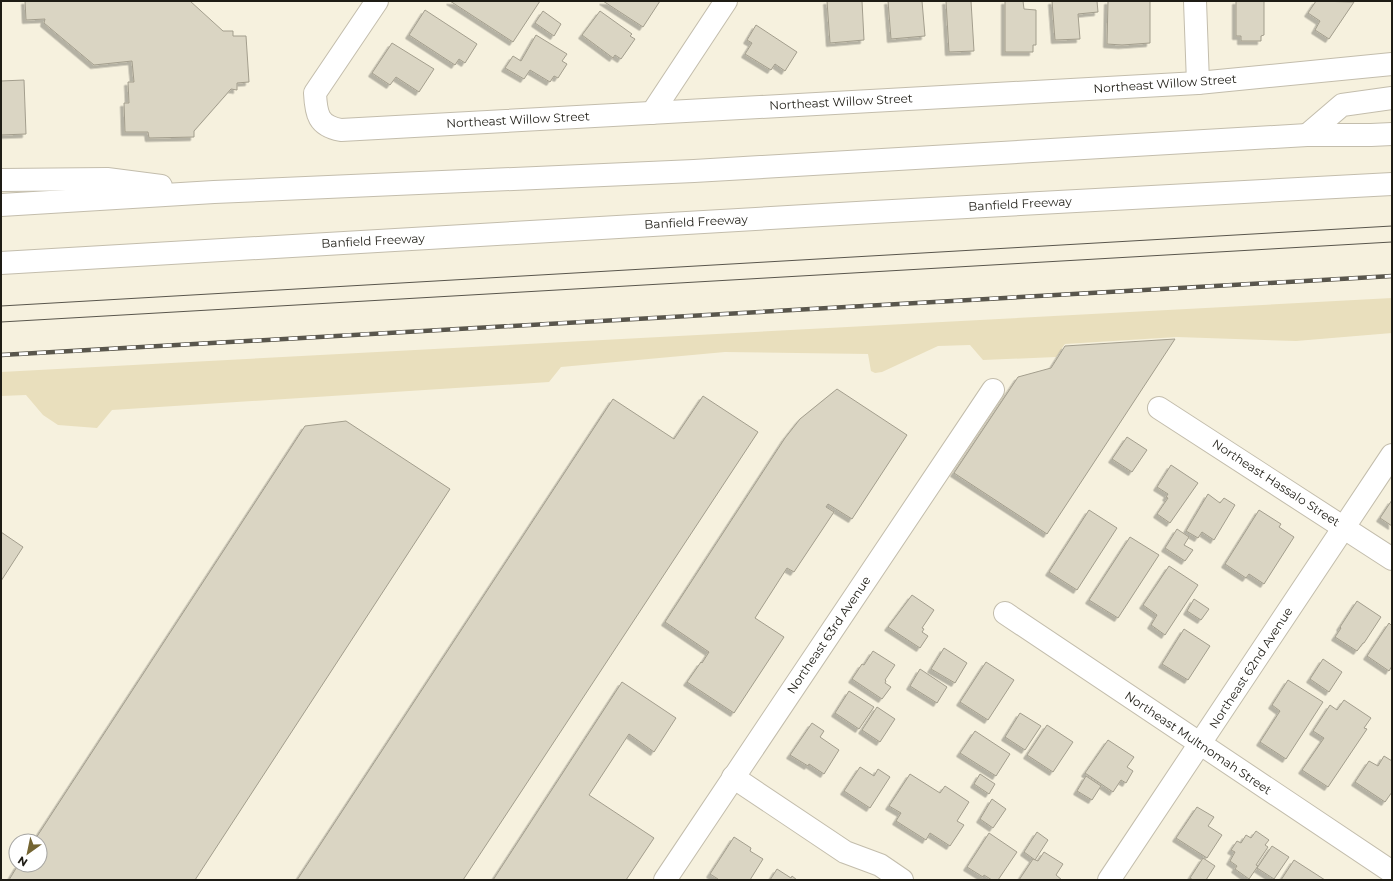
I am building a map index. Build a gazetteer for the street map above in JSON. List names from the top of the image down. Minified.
{"streets":{"main road":["Northeast Willow Street","Banfield Freeway","Northeast Hassalo Street","Northeast 63rd Avenue","Northeast 62nd Avenue","Northeast Multnomah Street"]},"crossings":[["Northeast Hassalo Street","Northeast 62nd Avenue"],["Northeast 62nd Avenue","Northeast Multnomah Street"]],"north":"bottom left"}
